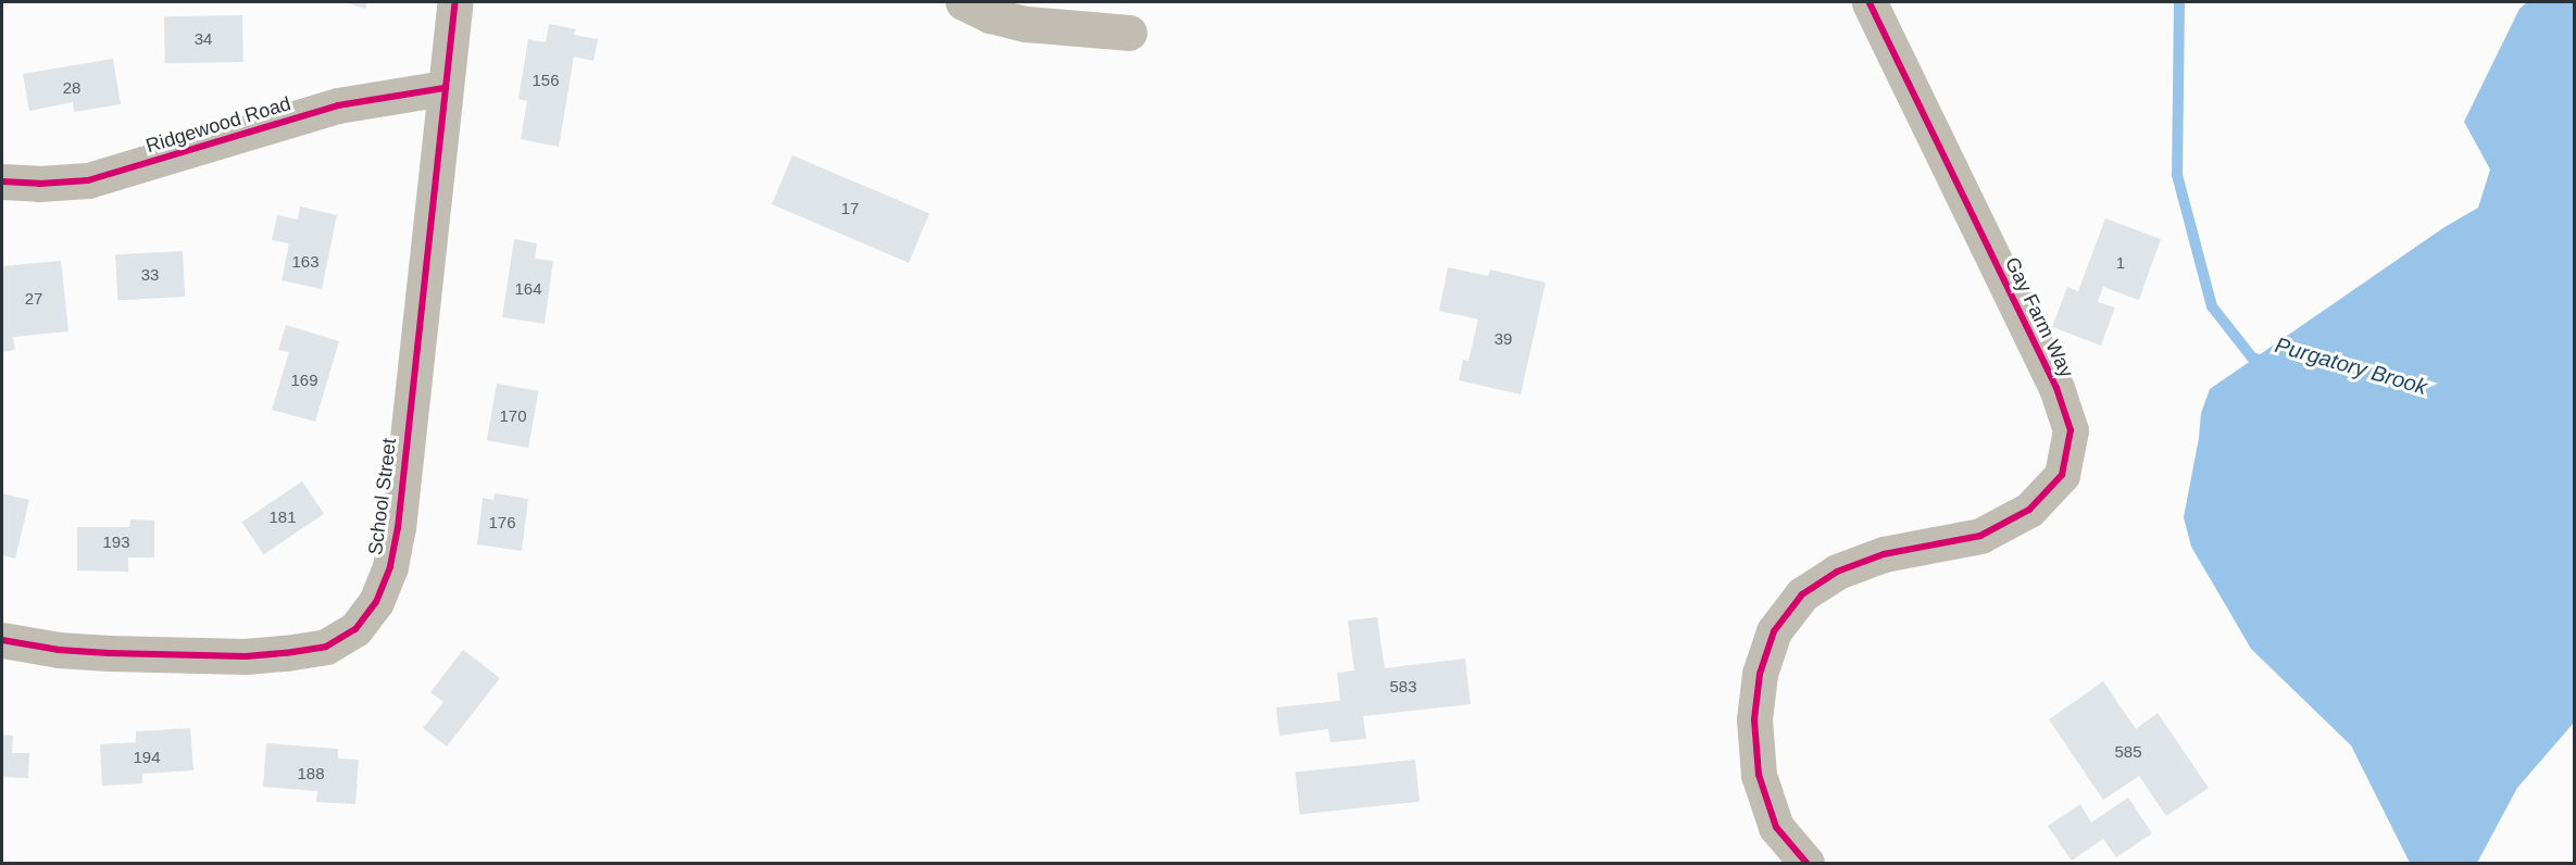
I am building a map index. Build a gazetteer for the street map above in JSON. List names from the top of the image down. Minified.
{"streets":{"street":["Ridgewood Road","Gay Farm Way","School Street"]},"crossings":[["Ridgewood Road","School Street"]],"water":["Purgatory Brook"],"house_numbers":["34","156","28","17","163","1","33","164","27","39","169","170","181","176","193","583","585","194","188"]}
